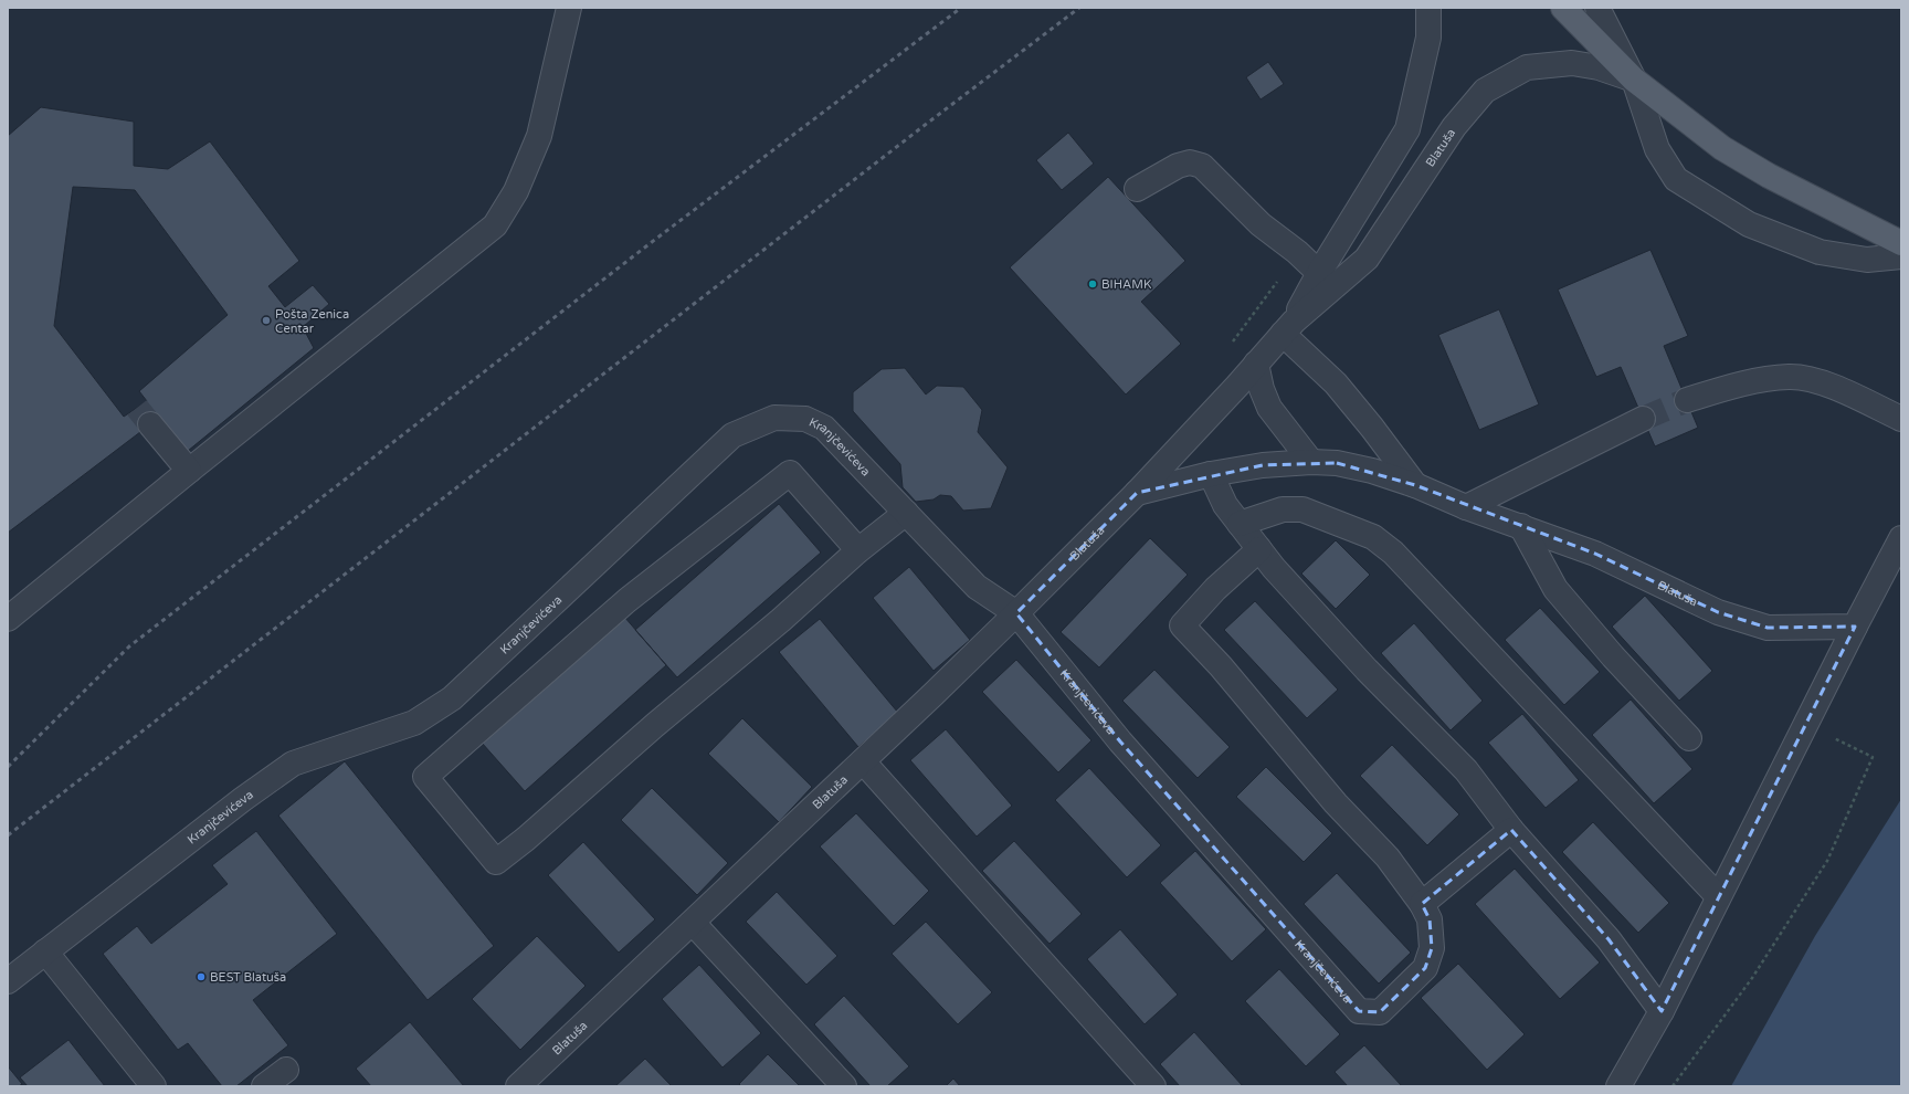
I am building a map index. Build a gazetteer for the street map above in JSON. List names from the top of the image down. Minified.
{"streets":{"street":["Blatuša","Kranjčevićeva"]},"crossings":[["Blatuša","Kranjčevićeva"]],"places":["BIHAMK","Pošta Zenica Centar","BEST Blatuša"]}
